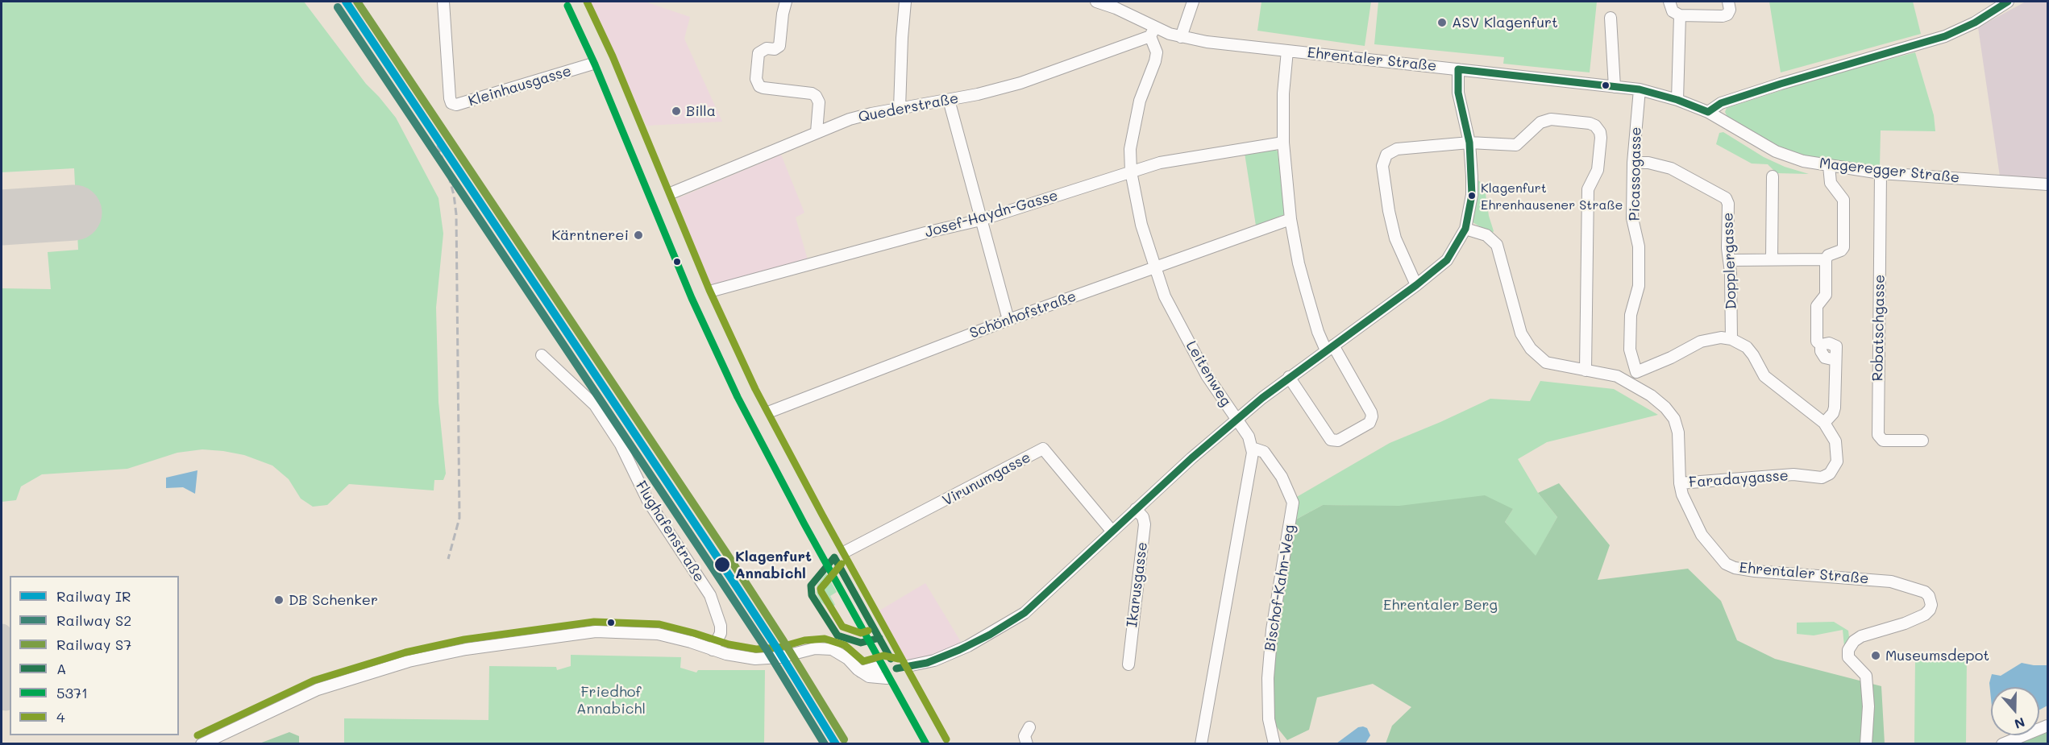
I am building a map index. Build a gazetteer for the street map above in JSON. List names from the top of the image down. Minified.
{"streets":{"street":["Ehrentaler Straße","Kleinhausgasse","Quederstraße","Mageregger Straße","Picassogasse","Josef-Haydn-Gasse","Dopplergasse","Schönhofstraße","Robatschgasse","Leitenweg","Virunumgasse","Faradaygasse","Flughafenstraße","Ikarusgasse","Bischof-Kahn-Weg"]},"crossings":[["Ehrentaler Straße","Quederstraße"],["Ehrentaler Straße","Mageregger Straße"],["Ehrentaler Straße","Leitenweg"],["Ehrentaler Straße","Faradaygasse"],["Quederstraße","Leitenweg"],["Mageregger Straße","Picassogasse"],["Mageregger Straße","Robatschgasse"],["Picassogasse","Dopplergasse"],["Josef-Haydn-Gasse","Leitenweg"],["Dopplergasse","Faradaygasse"],["Schönhofstraße","Leitenweg"],["Leitenweg","Bischof-Kahn-Weg"]],"parks":["Ehrentaler Berg","Friedhof Annabichl"],"places":["ASV Klagenfurt","Billa","Klagenfurt Ehrenhausener Straße","Kärntnerei","Klagenfurt Annabichl","DB Schenker","Museumsdepot"],"lines":["rail line IR","rail line S7","transit line A","transit line 4","transit line 5371","rail line S2"],"legend":["Railway IR","Railway S2","Railway S7","A","5371","4"],"north":"bottom"}
